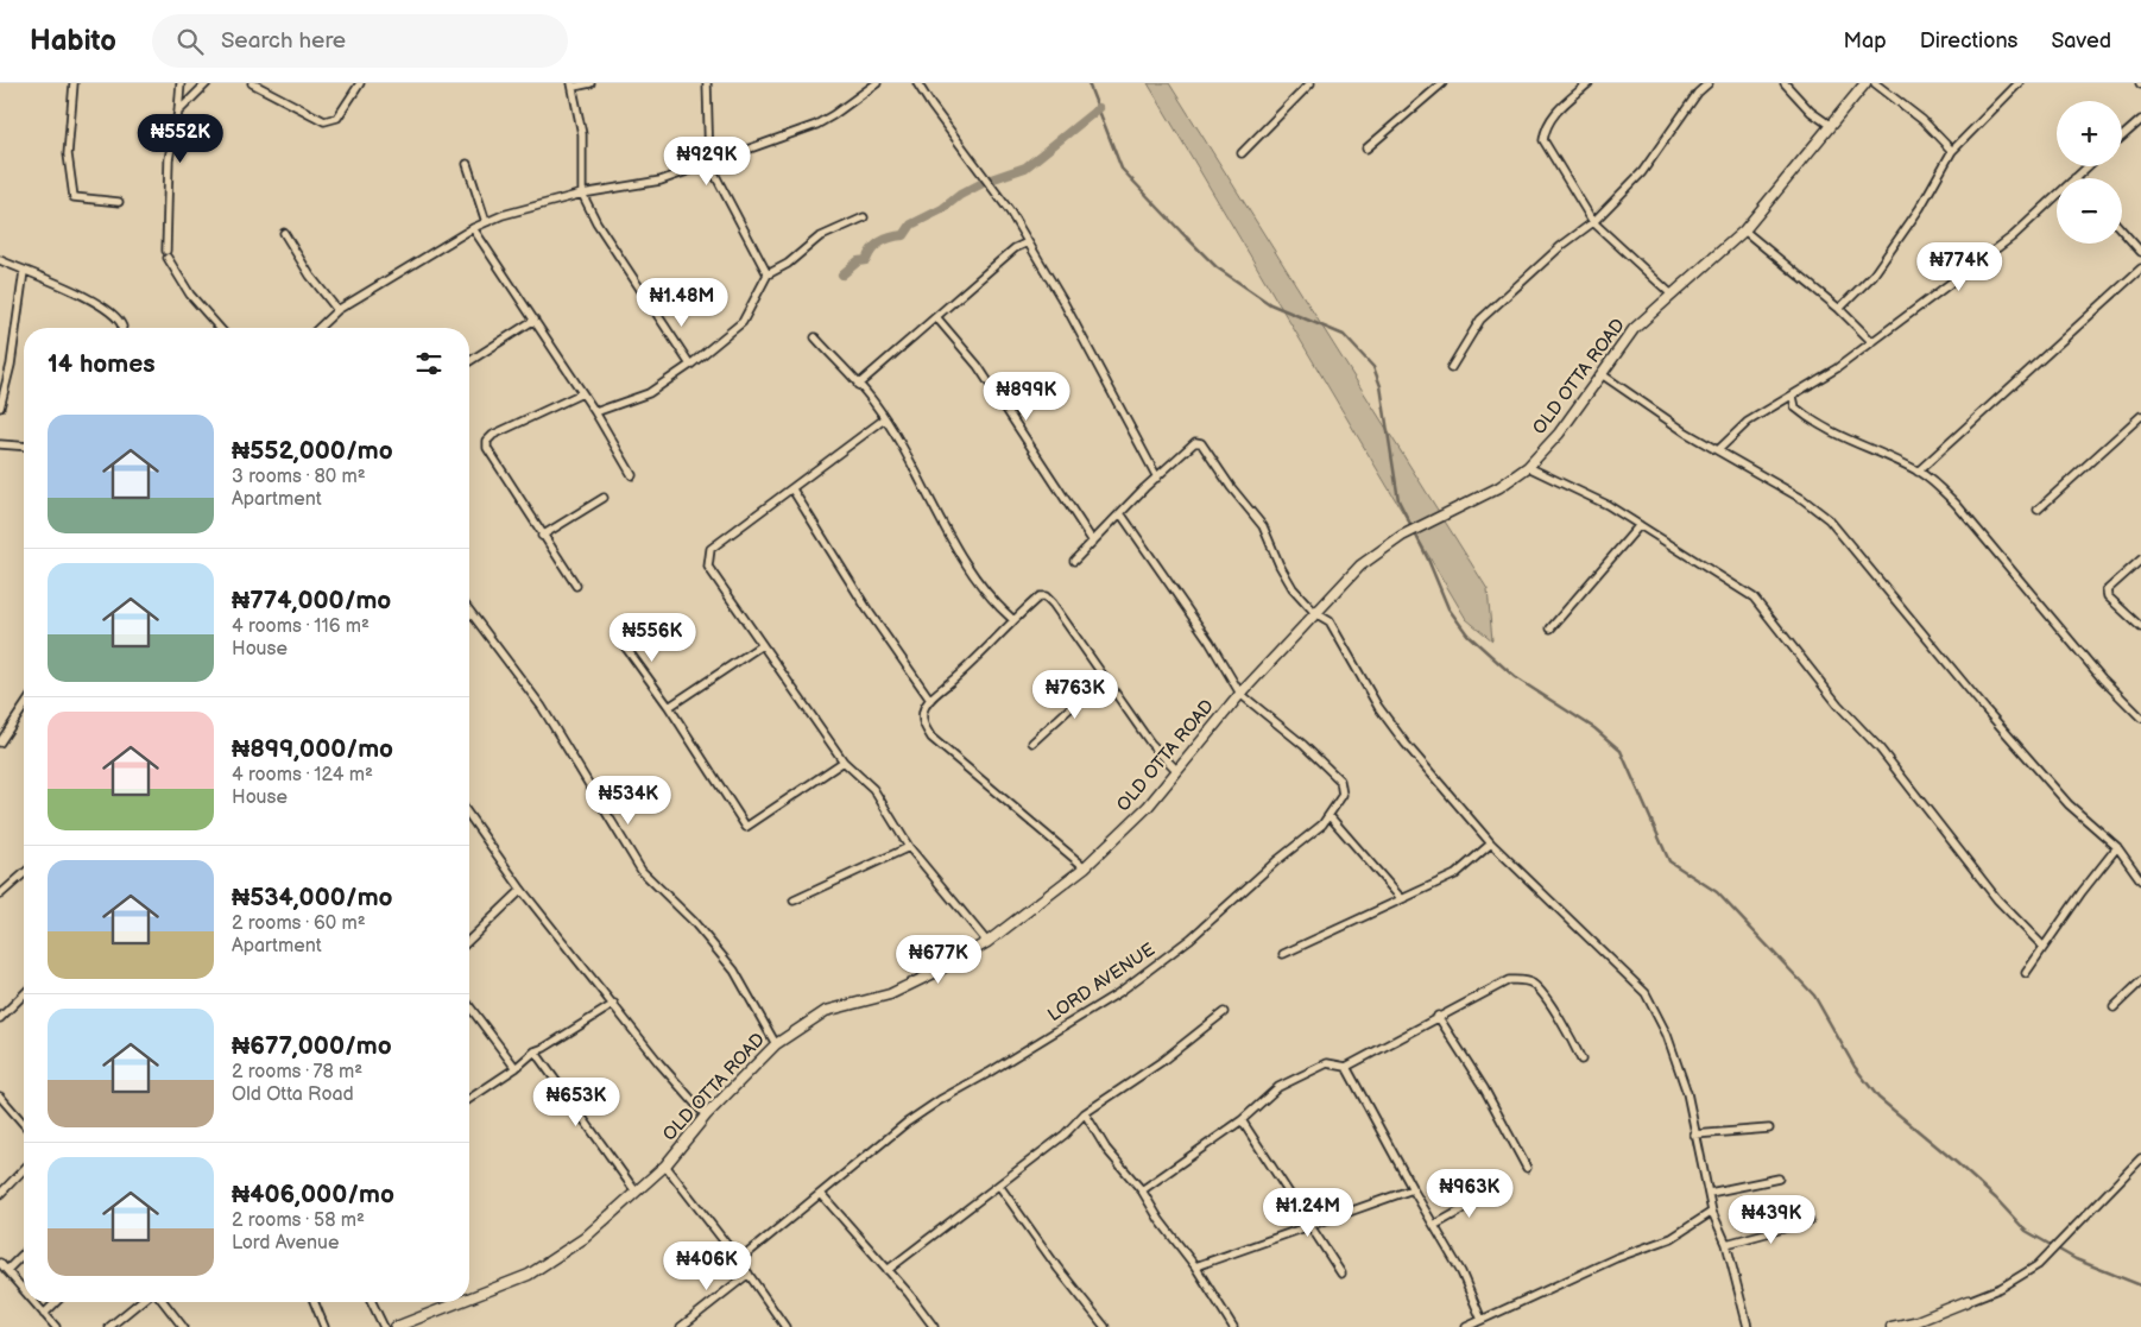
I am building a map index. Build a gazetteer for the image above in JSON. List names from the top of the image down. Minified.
{"streets":{"street":["OLD OTTA ROAD","LORD AVENUE"]},"crossings":[["OLD OTTA ROAD","LORD AVENUE"]],"page":{"header":"Habito","search":"Search here","nav":["Map","Directions","Saved"],"map_buttons":["+","−"],"price":["₦552K","₦929K","₦774K","₦1.48M","₦899K","₦556K","₦763K","₦534K","₦677K","₦653K","₦963K","₦1.24M","₦439K","₦406K"],"heading":"14 homes","list":[{"name":"₦552,000/mo","note":"3 rooms · 80 m² · Apartment"},{"name":"₦774,000/mo","note":"4 rooms · 116 m² · House"},{"name":"₦899,000/mo","note":"4 rooms · 124 m² · House"},{"name":"₦534,000/mo","note":"2 rooms · 60 m² · Apartment"},{"name":"₦677,000/mo","note":"2 rooms · 78 m² · Old Otta Road"},{"name":"₦406,000/mo","note":"2 rooms · 58 m² · Lord Avenue"}]}}
